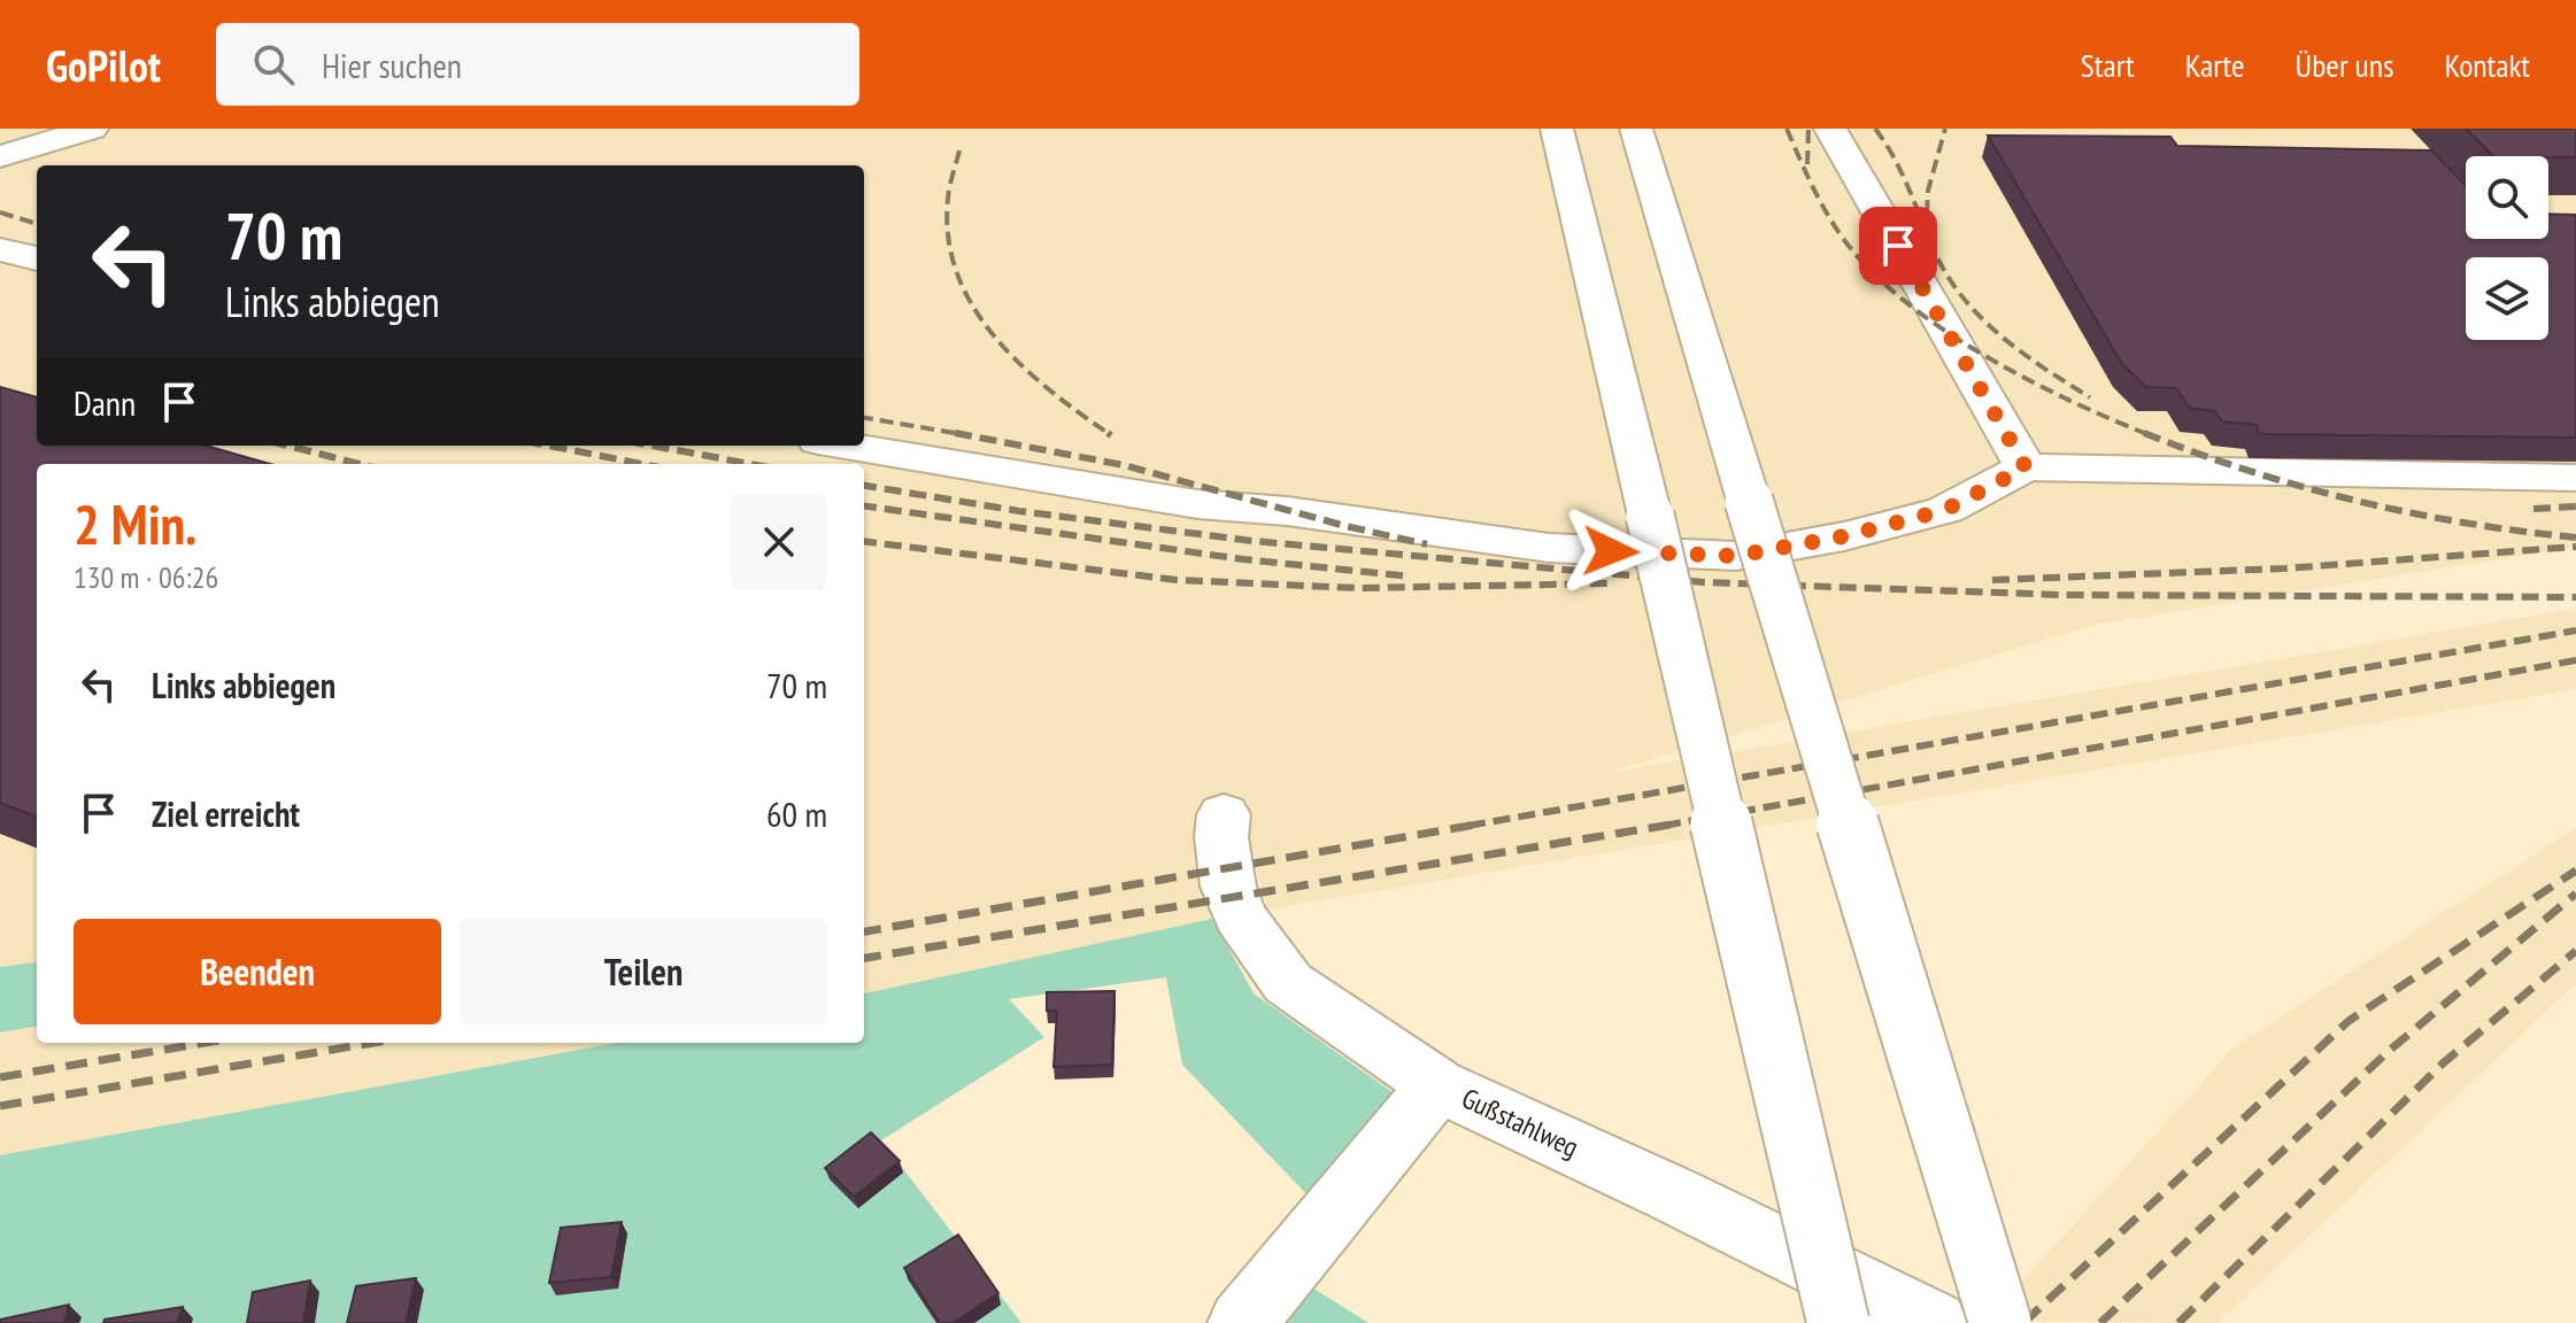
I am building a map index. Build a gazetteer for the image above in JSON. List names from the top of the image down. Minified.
{"streets":{"main road":["Gußstahlweg"]},"page":{"header":"GoPilot","search":"Hier suchen","nav":["Start","Karte","Über uns","Kontakt"],"turn":["70 m","Links abbiegen"],"then":"Dann","heading":["2 Min.","130 m · 06:26"],"list":[{"name":"Links abbiegen","value":"70 m"},{"name":"Ziel erreicht","value":"60 m"}],"buttons":["Beenden","Teilen"]}}
